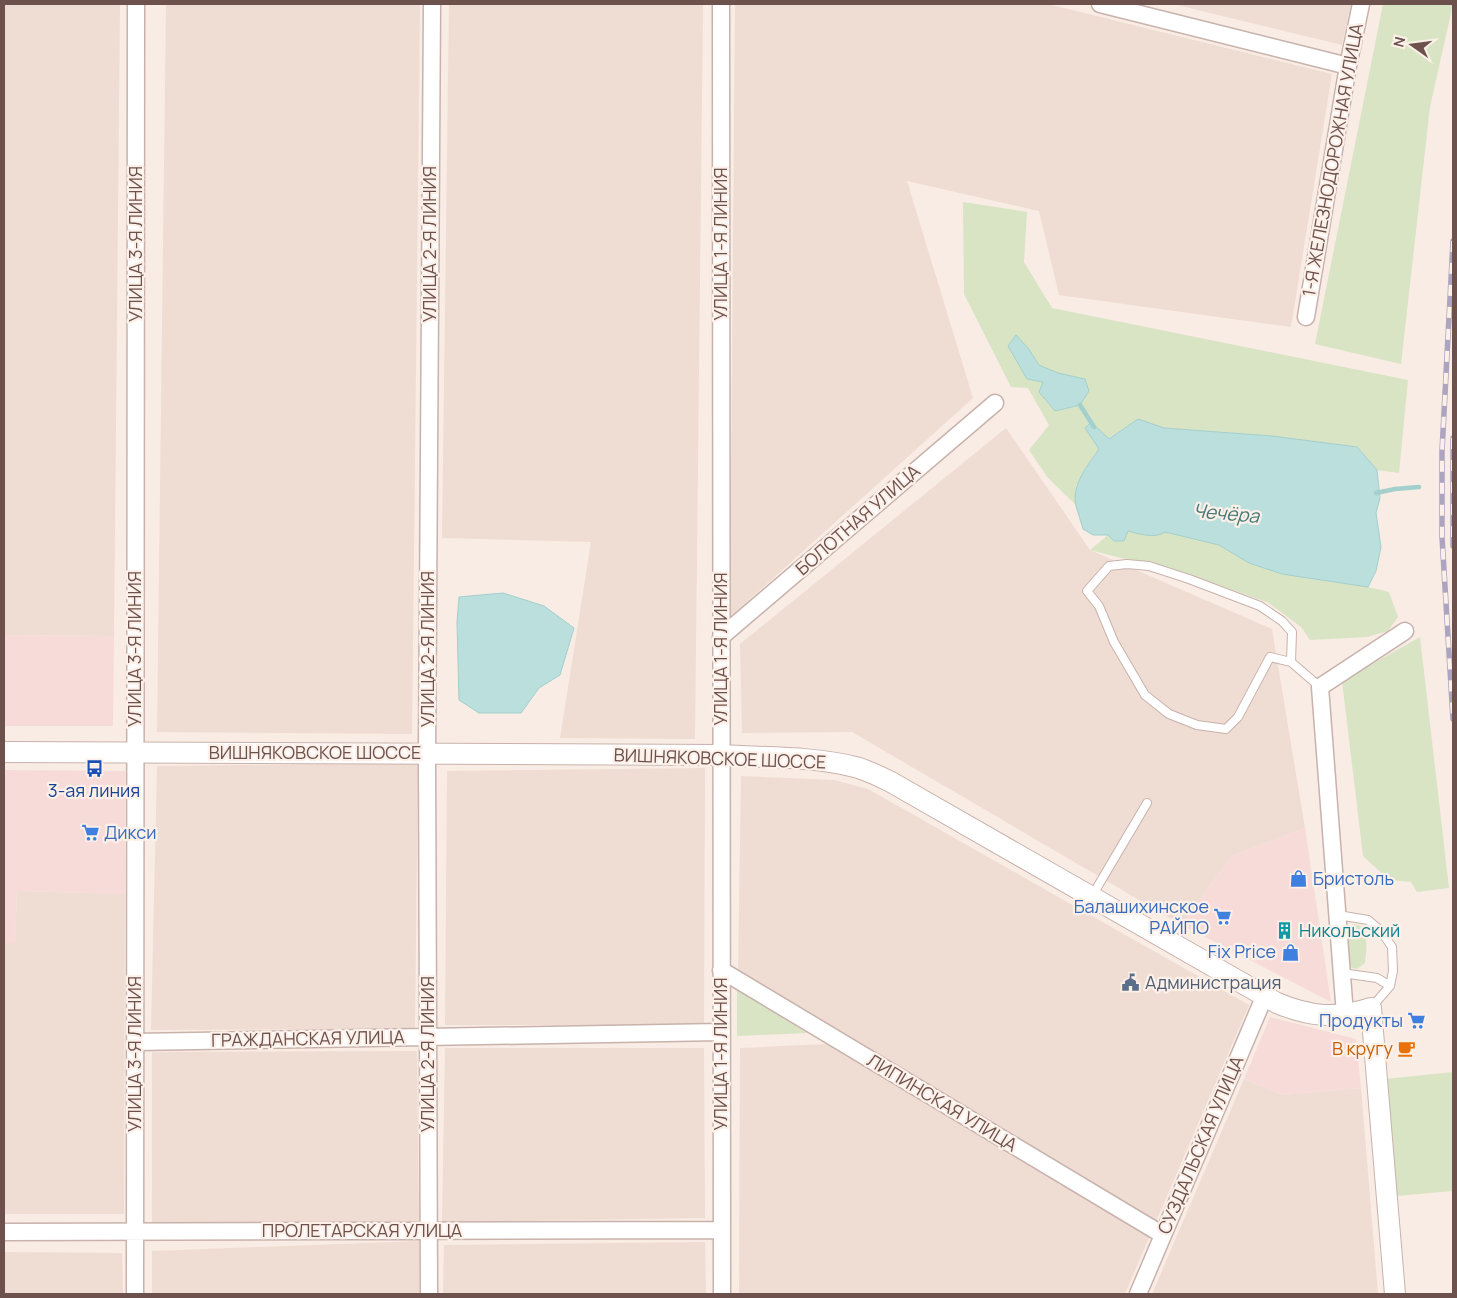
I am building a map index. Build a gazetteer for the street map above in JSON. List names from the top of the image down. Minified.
{"streets":{"street":["1-Я ЖЕЛЕЗНОДОРОЖНАЯ УЛИЦА","УЛИЦА 3-Я ЛИНИЯ","УЛИЦА 2-Я ЛИНИЯ","УЛИЦА 1-Я ЛИНИЯ","БОЛОТНАЯ УЛИЦА","ВИШНЯКОВСКОЕ ШОССЕ","ГРАЖДАНСКАЯ УЛИЦА","ЛИПИНСКАЯ УЛИЦА","СУЗДАЛЬСКАЯ УЛИЦА","ПРОЛЕТАРСКАЯ УЛИЦА"]},"crossings":[["УЛИЦА 3-Я ЛИНИЯ","ВИШНЯКОВСКОЕ ШОССЕ"],["УЛИЦА 3-Я ЛИНИЯ","ГРАЖДАНСКАЯ УЛИЦА"],["УЛИЦА 3-Я ЛИНИЯ","ПРОЛЕТАРСКАЯ УЛИЦА"],["УЛИЦА 2-Я ЛИНИЯ","ВИШНЯКОВСКОЕ ШОССЕ"],["УЛИЦА 2-Я ЛИНИЯ","ГРАЖДАНСКАЯ УЛИЦА"],["УЛИЦА 2-Я ЛИНИЯ","ПРОЛЕТАРСКАЯ УЛИЦА"],["УЛИЦА 1-Я ЛИНИЯ","БОЛОТНАЯ УЛИЦА"],["УЛИЦА 1-Я ЛИНИЯ","ВИШНЯКОВСКОЕ ШОССЕ"],["УЛИЦА 1-Я ЛИНИЯ","ГРАЖДАНСКАЯ УЛИЦА"],["УЛИЦА 1-Я ЛИНИЯ","ЛИПИНСКАЯ УЛИЦА"],["УЛИЦА 1-Я ЛИНИЯ","ПРОЛЕТАРСКАЯ УЛИЦА"],["ВИШНЯКОВСКОЕ ШОССЕ","СУЗДАЛЬСКАЯ УЛИЦА"],["ЛИПИНСКАЯ УЛИЦА","СУЗДАЛЬСКАЯ УЛИЦА"]],"water":["Чечёра"],"places":{"bus stop":["3-ая линия"],"supermarket":["Дикси","Балашихинское РАЙПО","Продукты"],"shop":["Бристоль","Fix Price"],"building":["Никольский"],"public building":["Администрация"],"cafe":["В кругу"]},"north":"left"}
